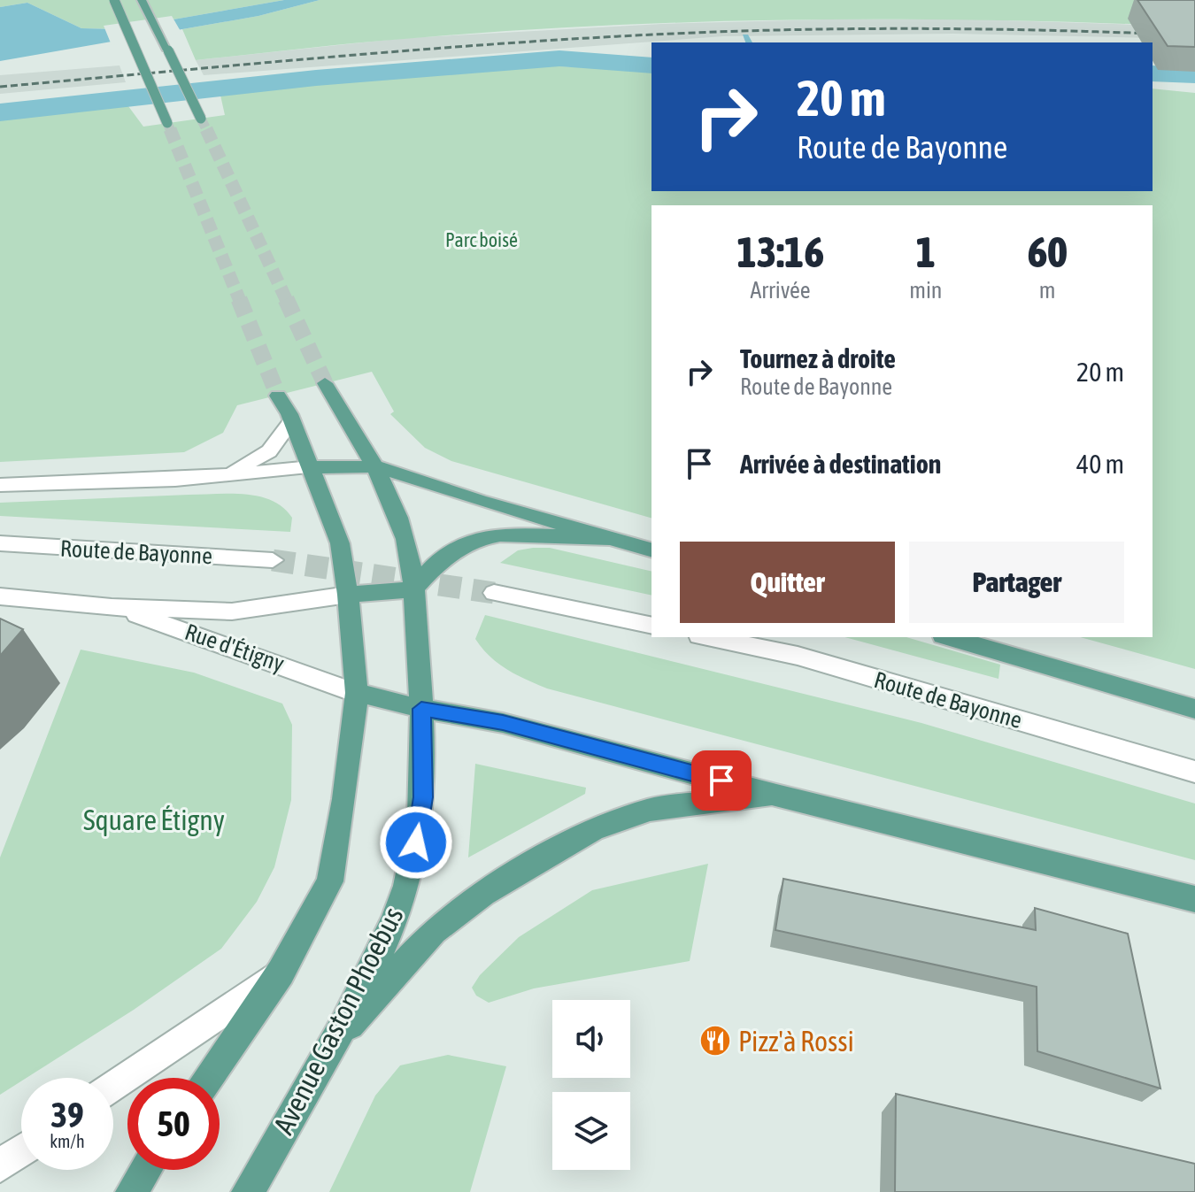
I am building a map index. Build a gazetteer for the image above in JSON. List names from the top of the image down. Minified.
{"streets":{"main road":["Avenue Gaston Phoebus"],"street":["Route de Bayonne","Rue d'Étigny"]},"parks":["Parc boisé","Square Étigny"],"places":{"restaurant":["Pizz'à Rossi"]},"page":{"turn":["20 m","Route de Bayonne"],"eta":["13:16","Arrivée","1","min","60","m"],"list":[{"name":"Tournez à droite","note":"Route de Bayonne","value":"20 m"},{"name":"Arrivée à destination","value":"40 m"}],"buttons":["Quitter","Partager"],"speed":"39 km/h","limit":"50"}}
